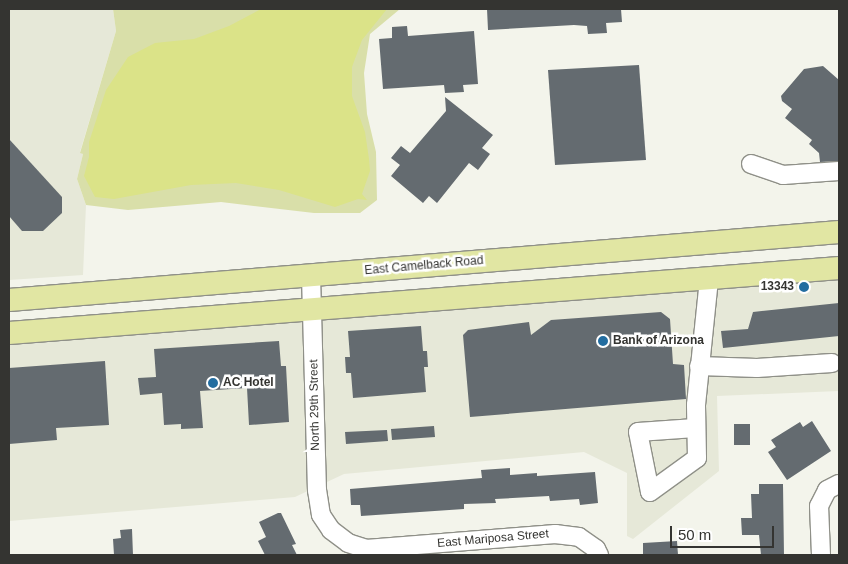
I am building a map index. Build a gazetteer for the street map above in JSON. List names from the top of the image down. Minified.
{"streets":{"main road":["East Camelback Road"],"street":["North 29th Street","East Mariposa Street"]},"crossings":[["East Camelback Road","North 29th Street"],["North 29th Street","East Mariposa Street"]],"places":["13343","Bank of Arizona","AC Hotel"],"scale_bar":"50 m"}
